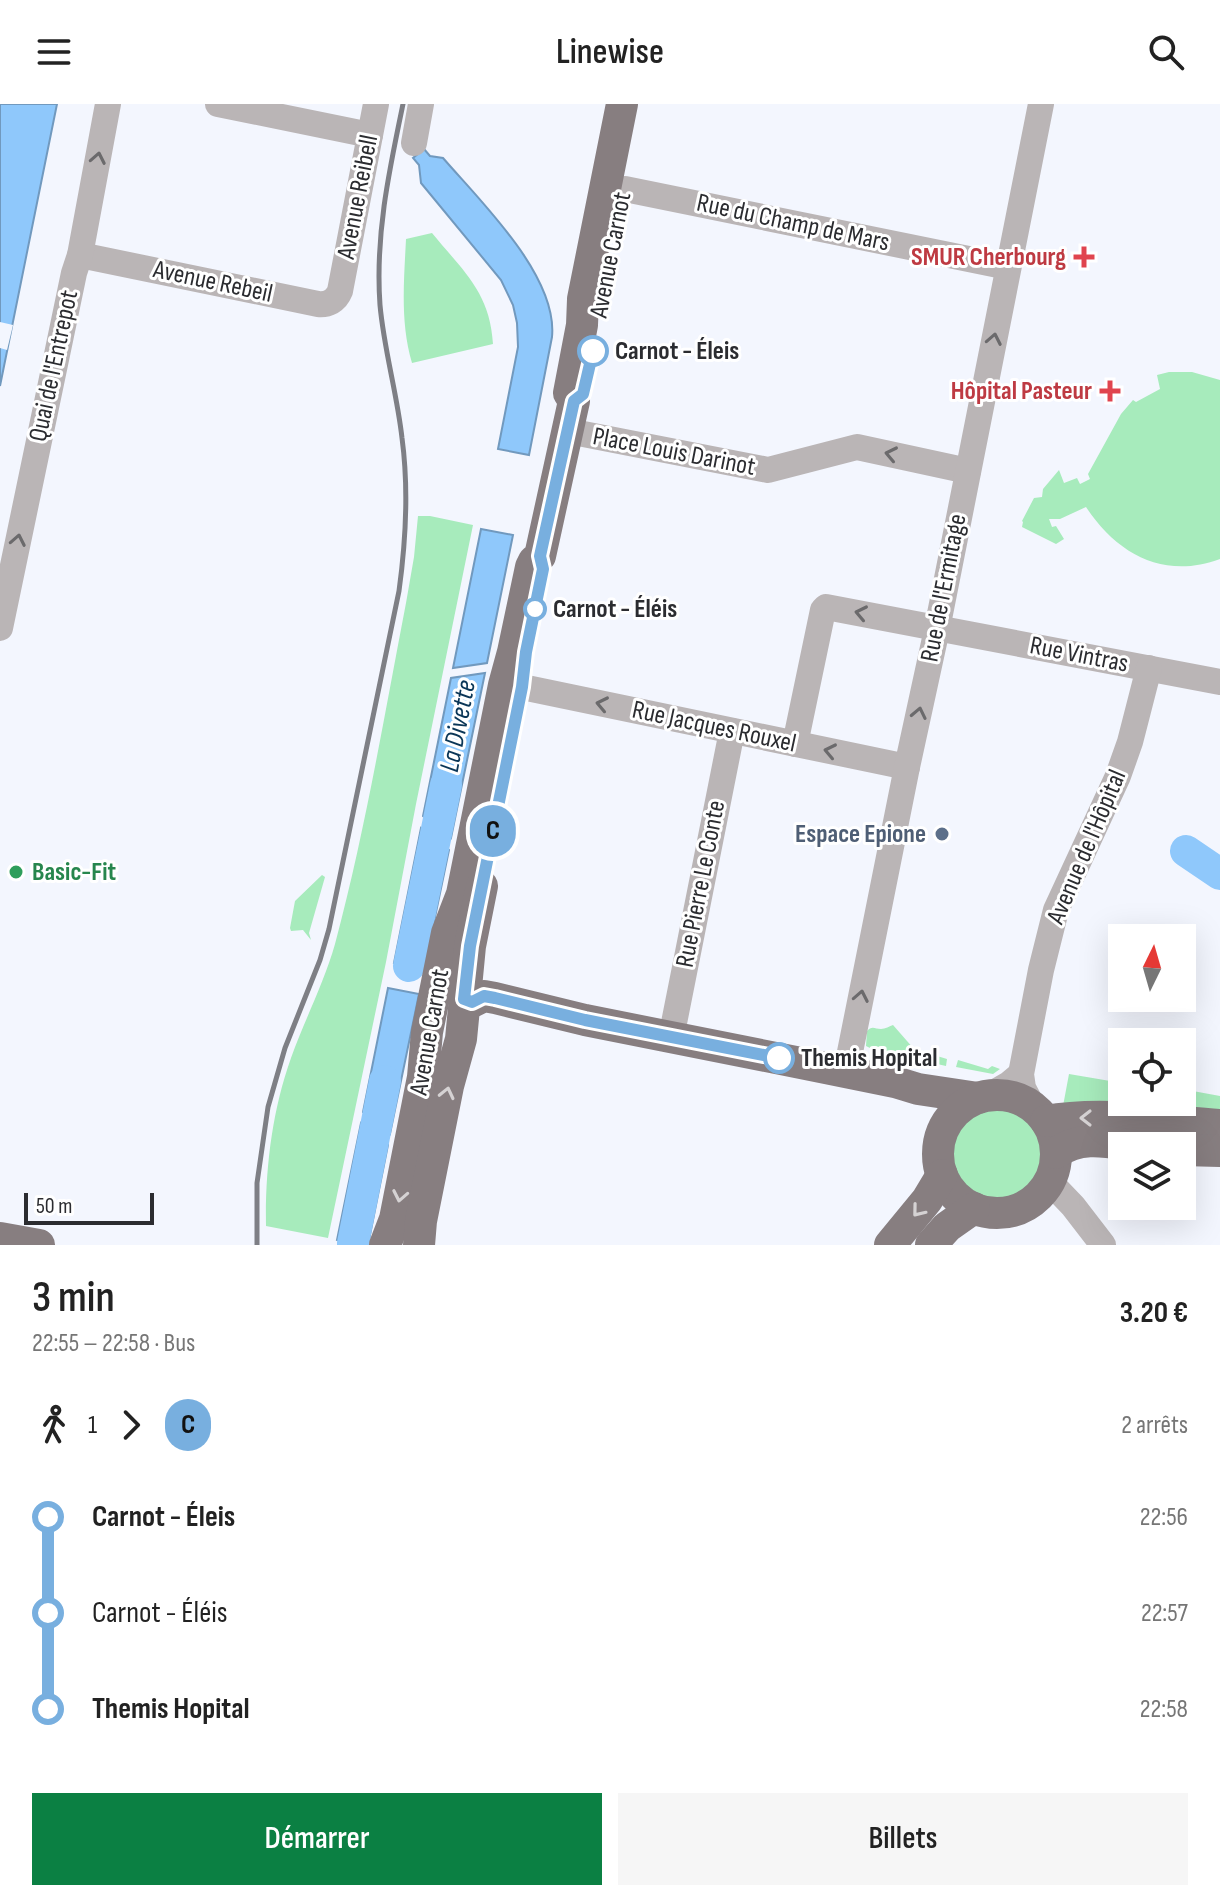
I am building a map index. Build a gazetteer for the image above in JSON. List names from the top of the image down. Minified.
{"streets":{"main road":["Avenue Carnot"],"street":["Avenue Reibell","Rue du Champ de Mars","Avenue Rebeil","Quai de l'Entrepot","Place Louis Darinot","Rue de l'Ermitage","Rue Vintras","Rue Jacques Rouxel","Avenue de l'Hôpital","Rue Pierre Le Conte"]},"crossings":[["Avenue Reibell","Avenue Rebeil"],["Rue du Champ de Mars","Avenue Carnot"],["Rue du Champ de Mars","Rue de l'Ermitage"],["Avenue Carnot","Place Louis Darinot"],["Avenue Rebeil","Quai de l'Entrepot"],["Place Louis Darinot","Rue de l'Ermitage"],["Rue de l'Ermitage","Rue Vintras"],["Rue de l'Ermitage","Rue Jacques Rouxel"],["Rue Vintras","Rue Jacques Rouxel"],["Rue Vintras","Avenue de l'Hôpital"],["Rue Jacques Rouxel","Rue Pierre Le Conte"]],"one_way":["Quai de l'Entrepot","Place Louis Darinot","Rue de l'Ermitage","Rue Jacques Rouxel"],"water":["La Divette"],"places":{"health":["SMUR Cherbourg","Hôpital Pasteur"],"other":["Carnot - Éleis","Carnot - Éléis","Espace Epione","Basic-Fit","Themis Hopital"]},"lines":["bus line C"],"scale_bar":"50 m","north":"top","page":{"header":"Linewise","on_map":"C","scale":"50 m","heading":["3 min","22:55 – 22:58 · Bus","3.20 €"],"legs":["1","C","2 arrêts"],"list":[{"name":"Carnot - Éleis","value":"22:56"},{"name":"Carnot - Éléis","value":"22:57"},{"name":"Themis Hopital","value":"22:58"}],"buttons":["Démarrer","Billets"]}}
